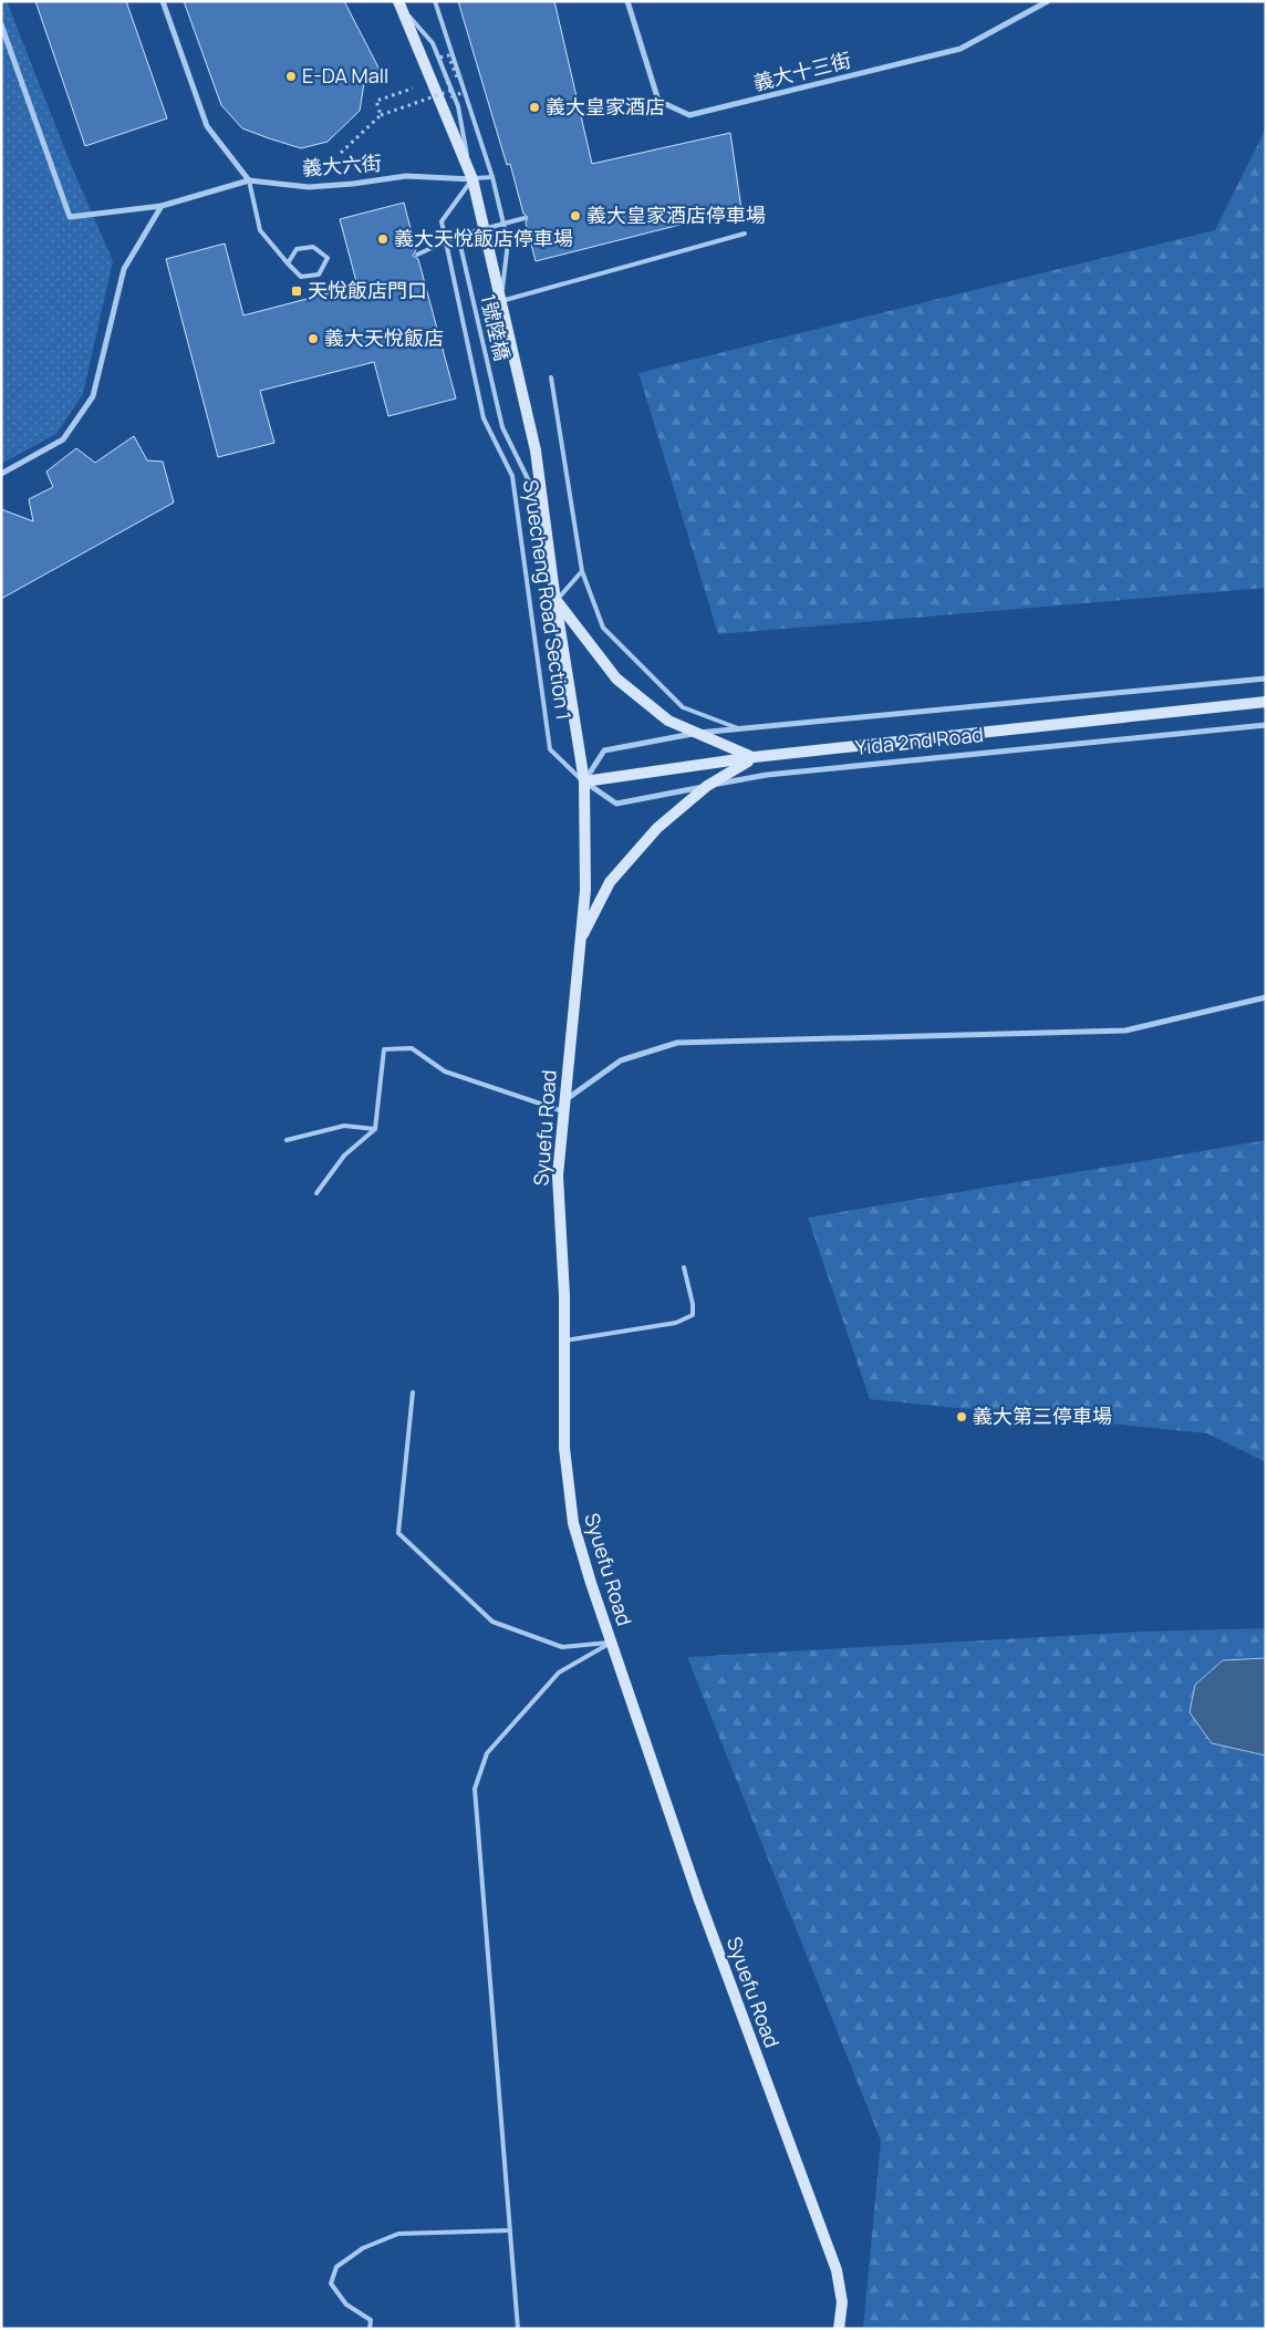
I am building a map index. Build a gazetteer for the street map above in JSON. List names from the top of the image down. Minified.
{"streets":{"main road":["Syuecheng Road Section 1","Yida 2nd Road","Syuefu Road"],"street":["義大十三街","義大六街"],"lane":["1號陸橋"]},"crossings":[["義大六街","Syuecheng Road Section 1"],["1號陸橋","Syuecheng Road Section 1"],["Syuecheng Road Section 1","Yida 2nd Road"],["Syuecheng Road Section 1","Syuefu Road"],["Yida 2nd Road","Syuefu Road"]],"places":{"other":["E-DA Mall","義大皇家酒店","義大皇家酒店停車場","義大天悅飯店停車場","義大天悅飯店","義大第三停車場"],"transit":["天悅飯店門口"]}}
